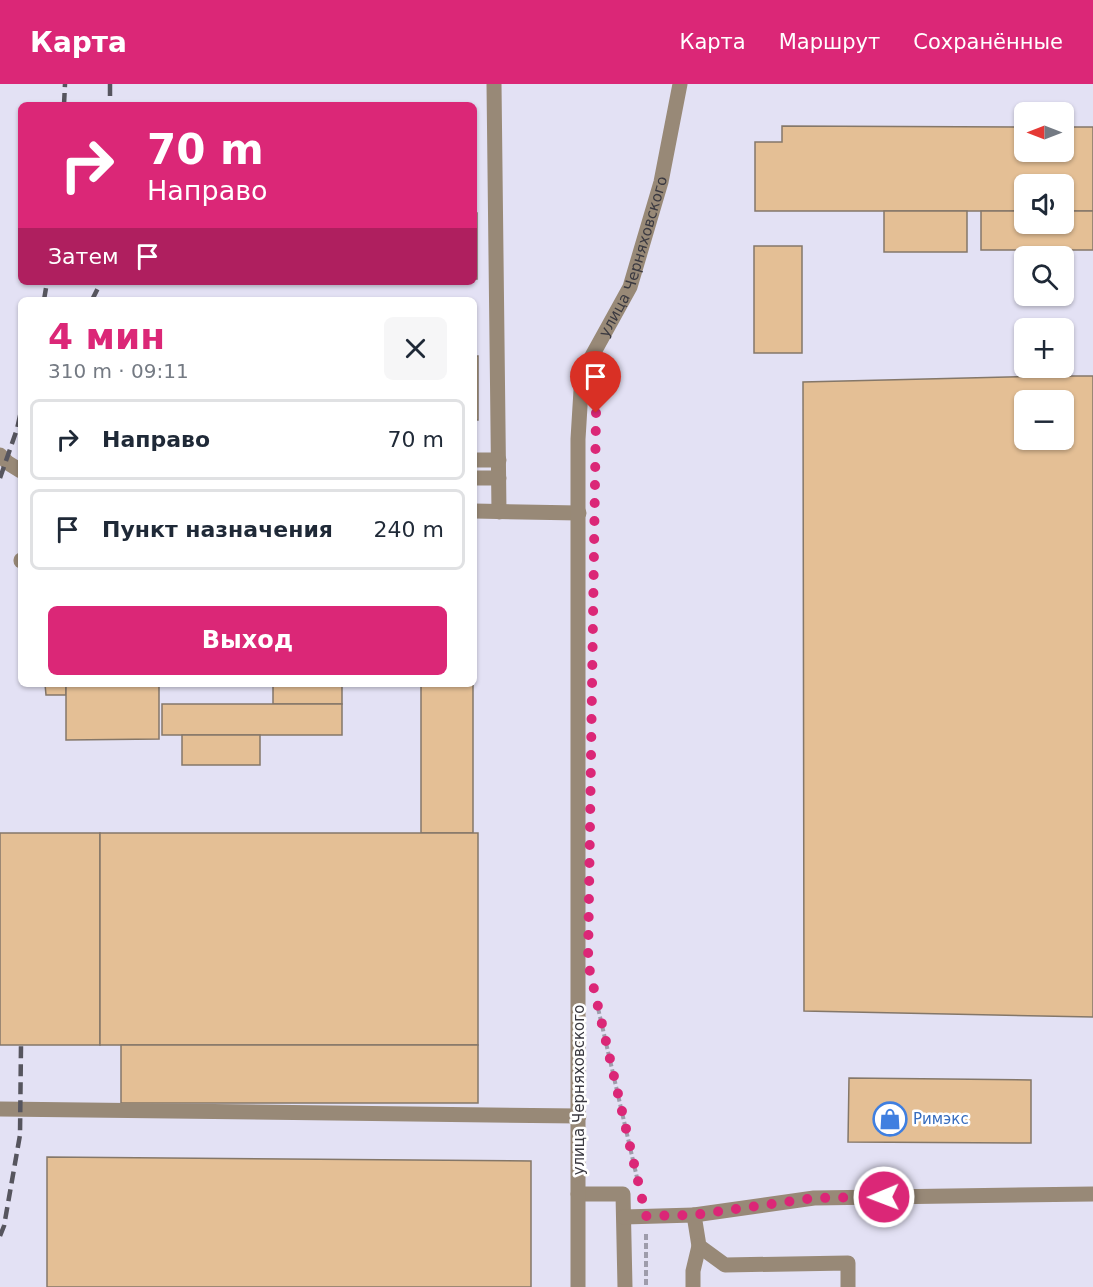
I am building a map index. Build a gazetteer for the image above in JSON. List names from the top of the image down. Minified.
{"streets":{"street":["улица Черняховского"]},"places":{"shop":["Римэкс"]},"north":"left","page":{"header":"Карта","nav":["Карта","Маршрут","Сохранённые"],"map_buttons":["+","−"],"turn":["70 m","Направо"],"then":"Затем","heading":["4 мин","310 m · 09:11"],"list":[{"name":"Направо","value":"70 m"},{"name":"Пункт назначения","value":"240 m"}],"buttons":"Выход"}}
